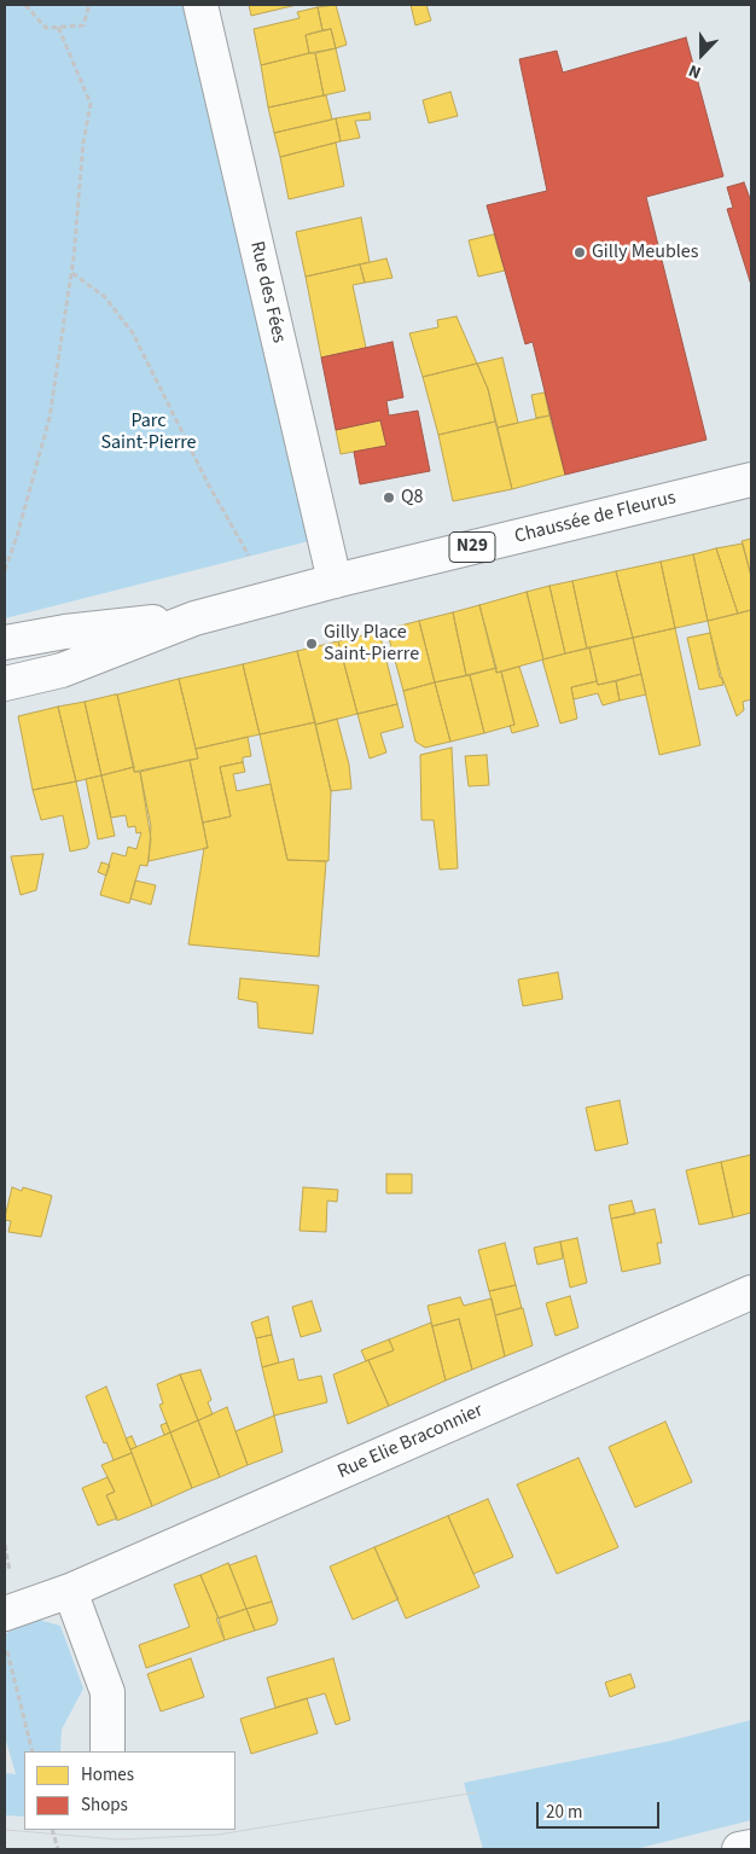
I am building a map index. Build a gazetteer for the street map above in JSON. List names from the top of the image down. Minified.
{"streets":{"street":["Rue des Fées","Chaussée de Fleurus","N29","Rue Elie Braconnier"]},"crossings":[["Rue des Fées","Chaussée de Fleurus"]],"parks":["Parc Saint-Pierre"],"places":["Gilly Meubles","Q8","Gilly Place Saint-Pierre"],"legend":["Homes","Shops"],"scale_bar":"20 m","north":"bottom"}
